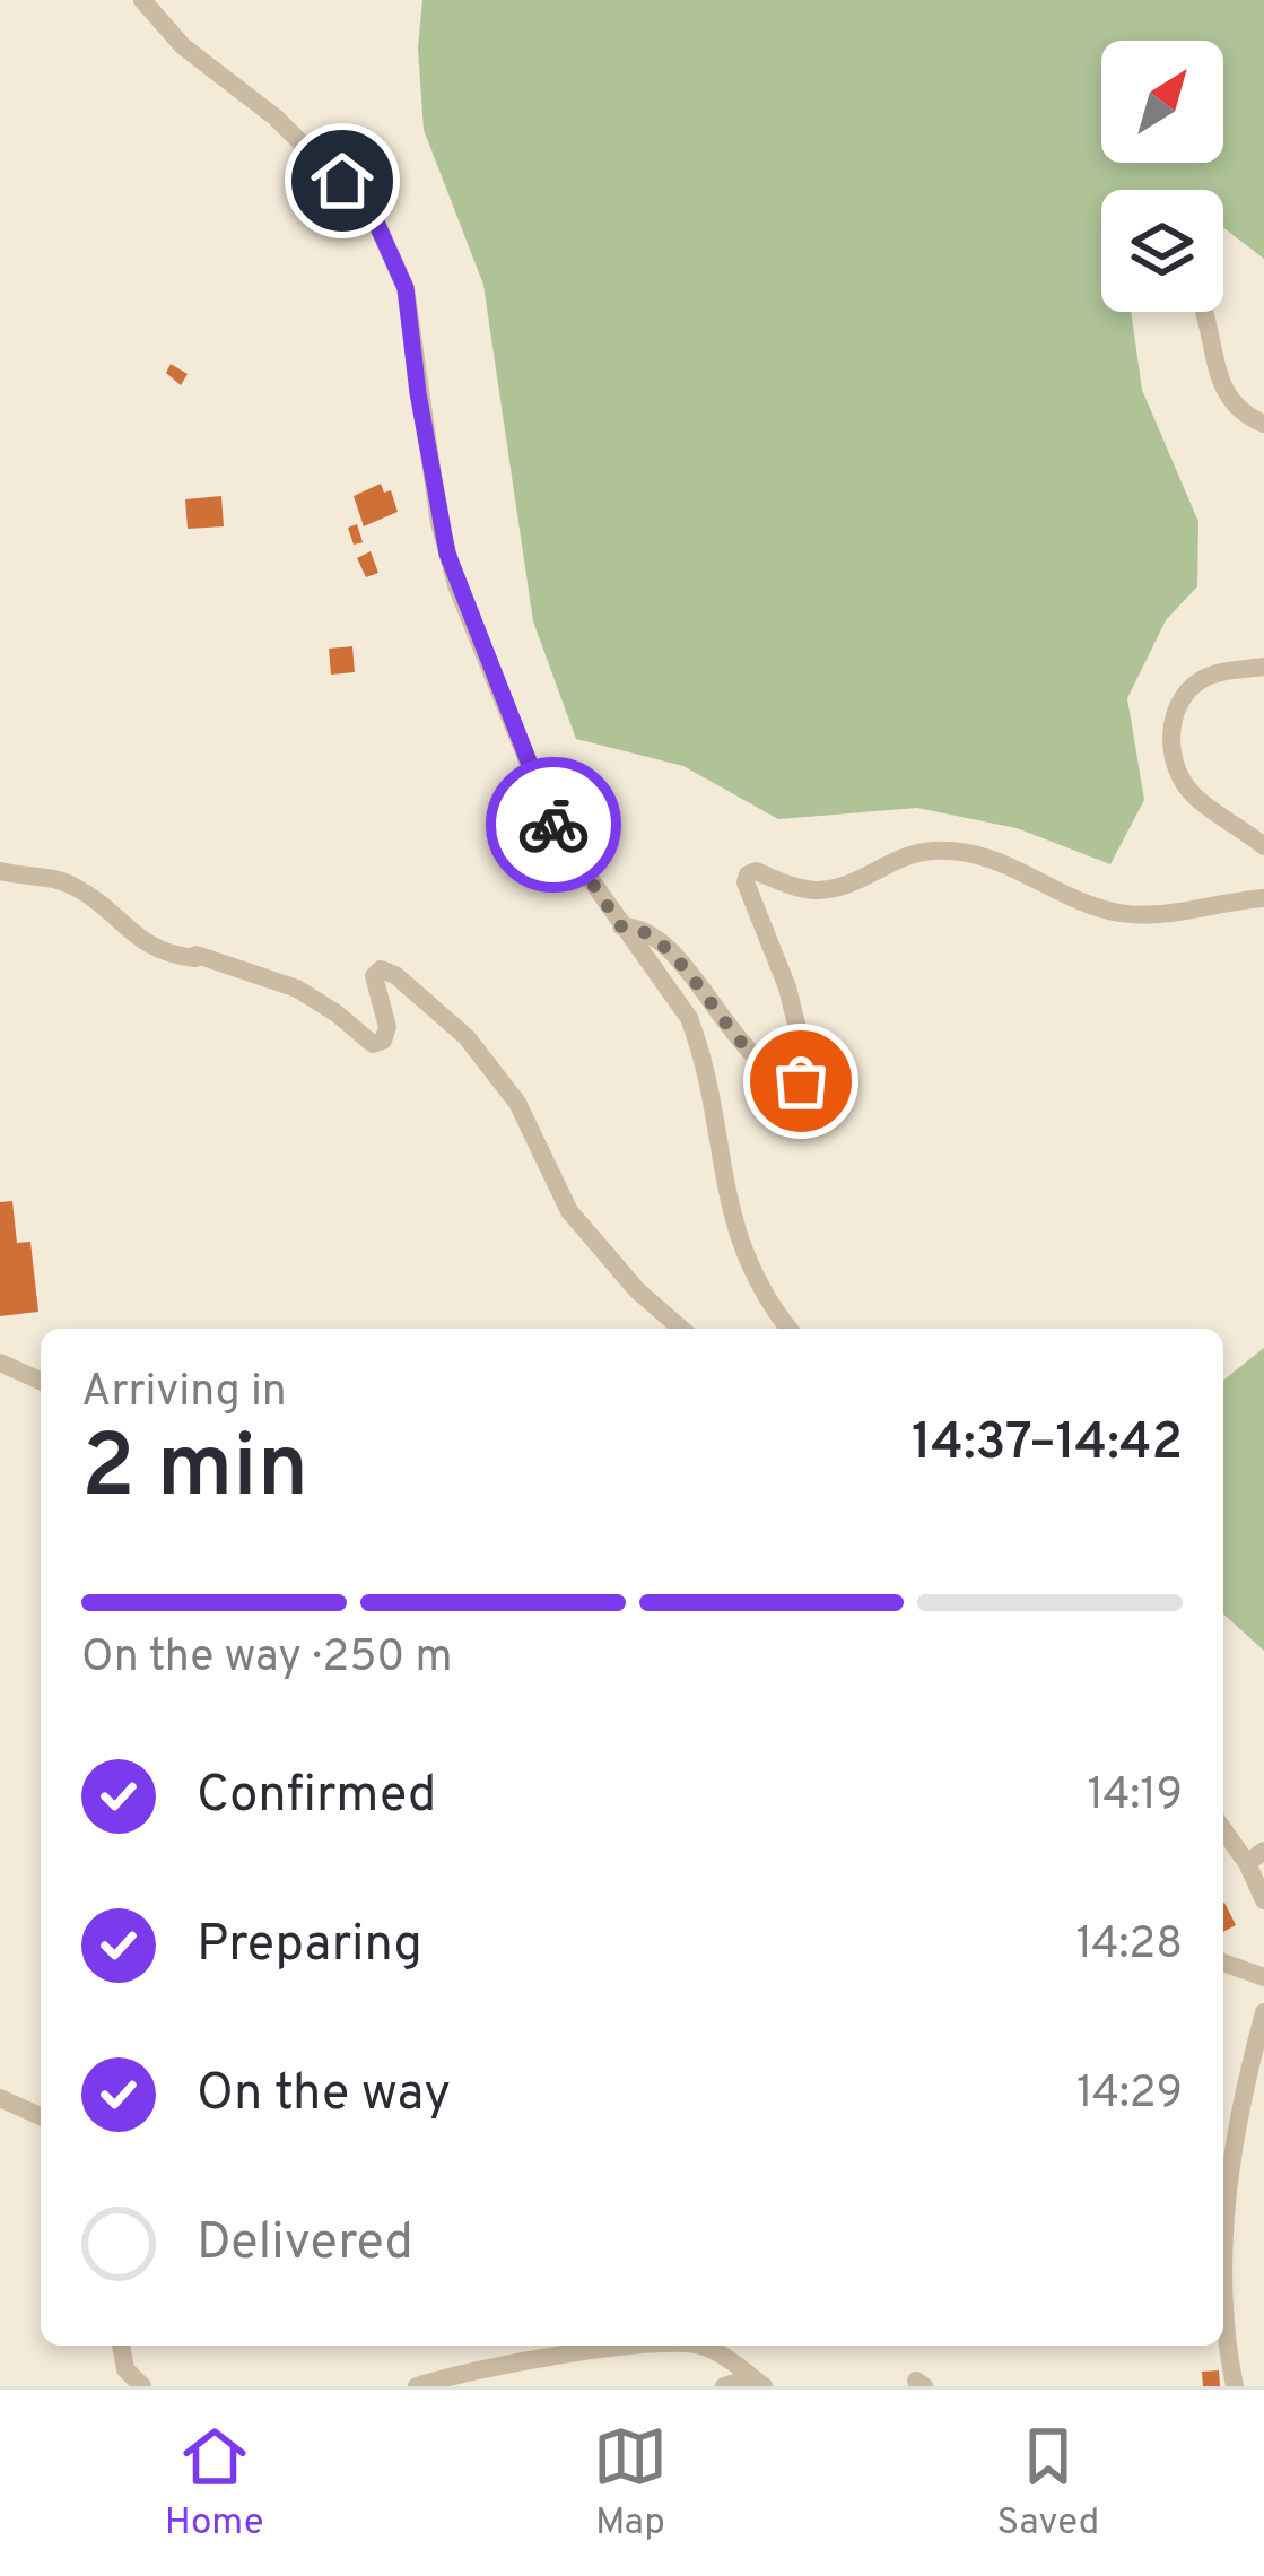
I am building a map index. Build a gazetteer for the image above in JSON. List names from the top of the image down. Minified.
{"north":"top right","page":{"heading":["2 min","Arriving in","14:37–14:42"],"bar":"On the way · 250 m","list":[["Confirmed","14:19"],["Preparing","14:28"],["On the way","14:29"],"Delivered"],"tabs":["Home","Map","Saved"]}}
